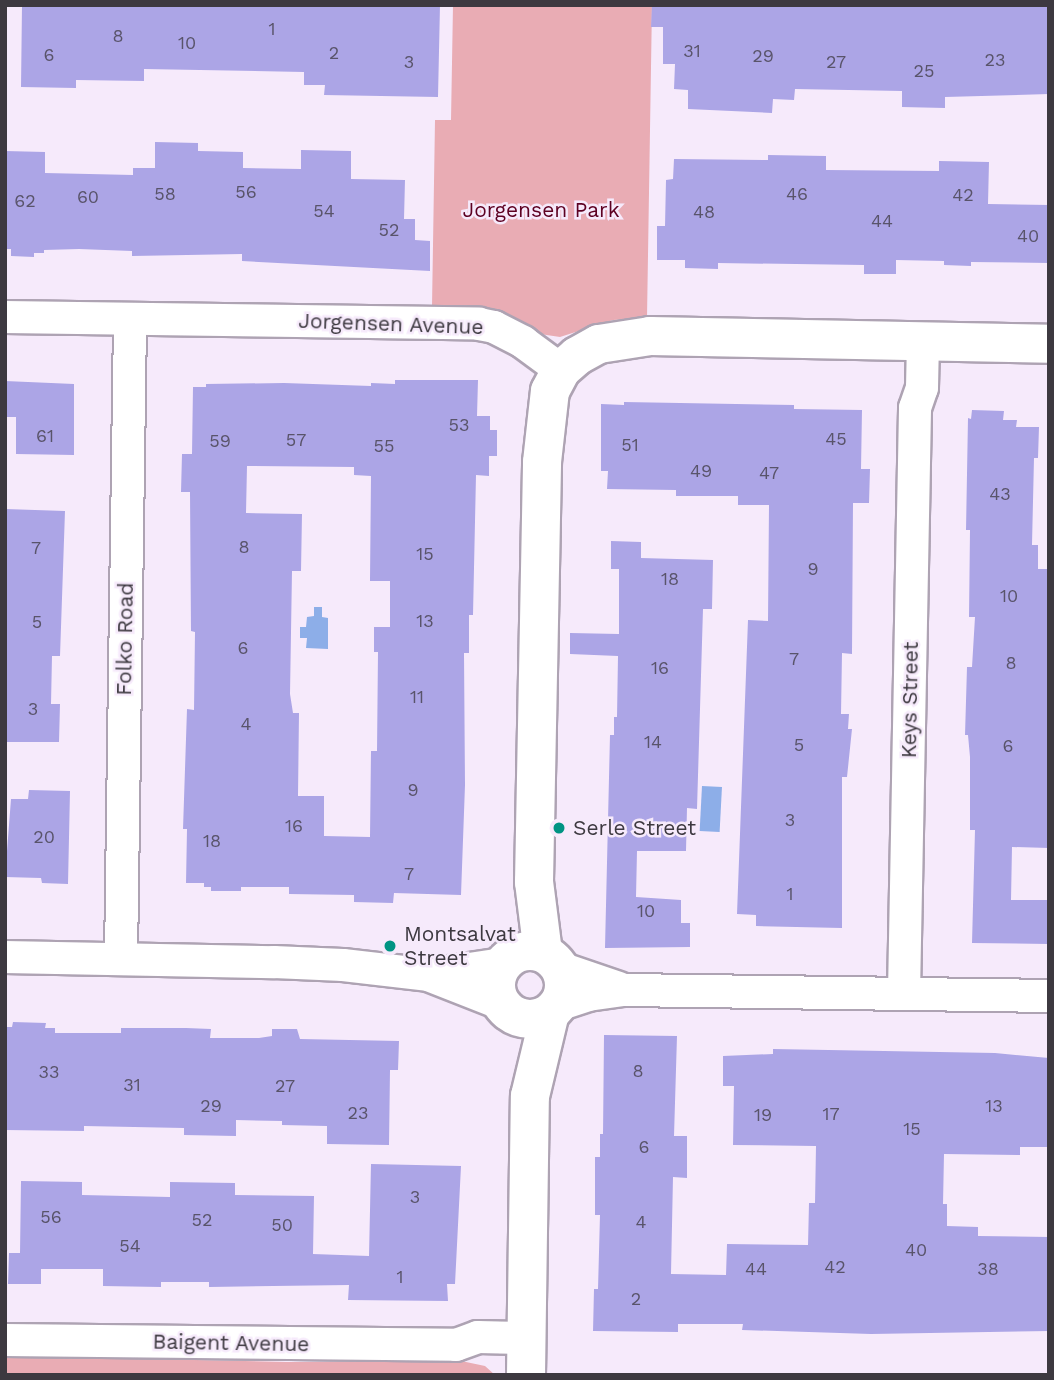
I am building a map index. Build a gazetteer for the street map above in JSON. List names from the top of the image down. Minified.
{"streets":{"street":["Jorgensen Avenue","Folko Road","Keys Street","Baigent Avenue"]},"crossings":[["Jorgensen Avenue","Folko Road"]],"parks":["Jorgensen Park"],"places":["Serle Street","Montsalvat Street"],"house_numbers":["1","8","10","31","2","6","29","23","3","27","25","56","58","46","42","60","62","54","48","44","52","40","53","61","45","57","59","51","55","49","47","43","8","7","15","9","18","10","13","5","6","7","8","16","11","3","4","14","5","6","9","3","16","20","18","7","1","10","8","33","31","27","29","13","23","17","19","15","6","3","56","52","4","50","54","40","42","44","38","1","2"]}
